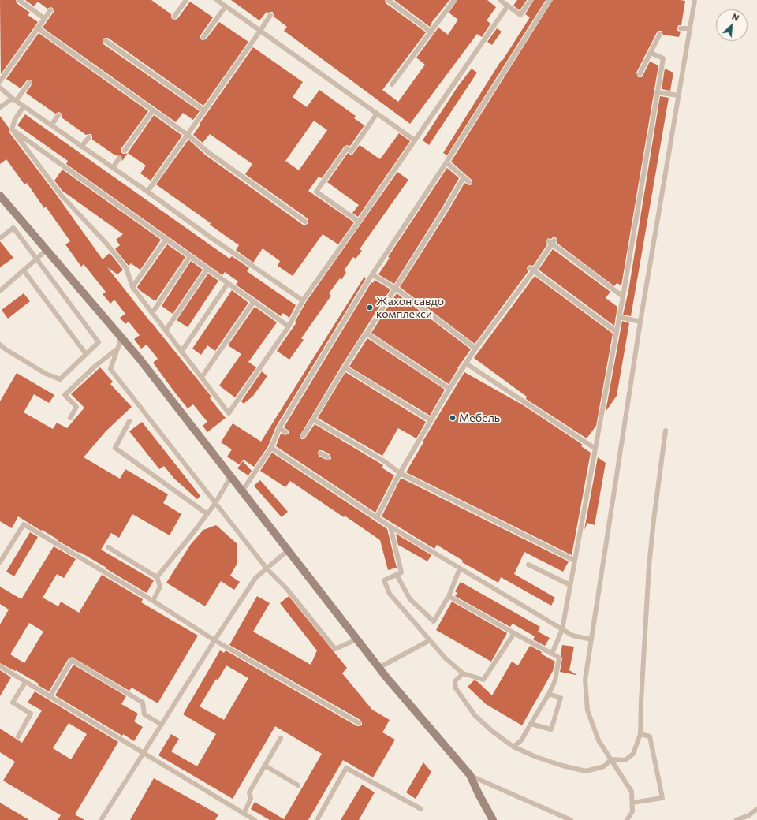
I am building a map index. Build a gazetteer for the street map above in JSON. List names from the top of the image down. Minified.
{"places":["Жахон савдо комплекси","Мебель"],"north":"top right"}
